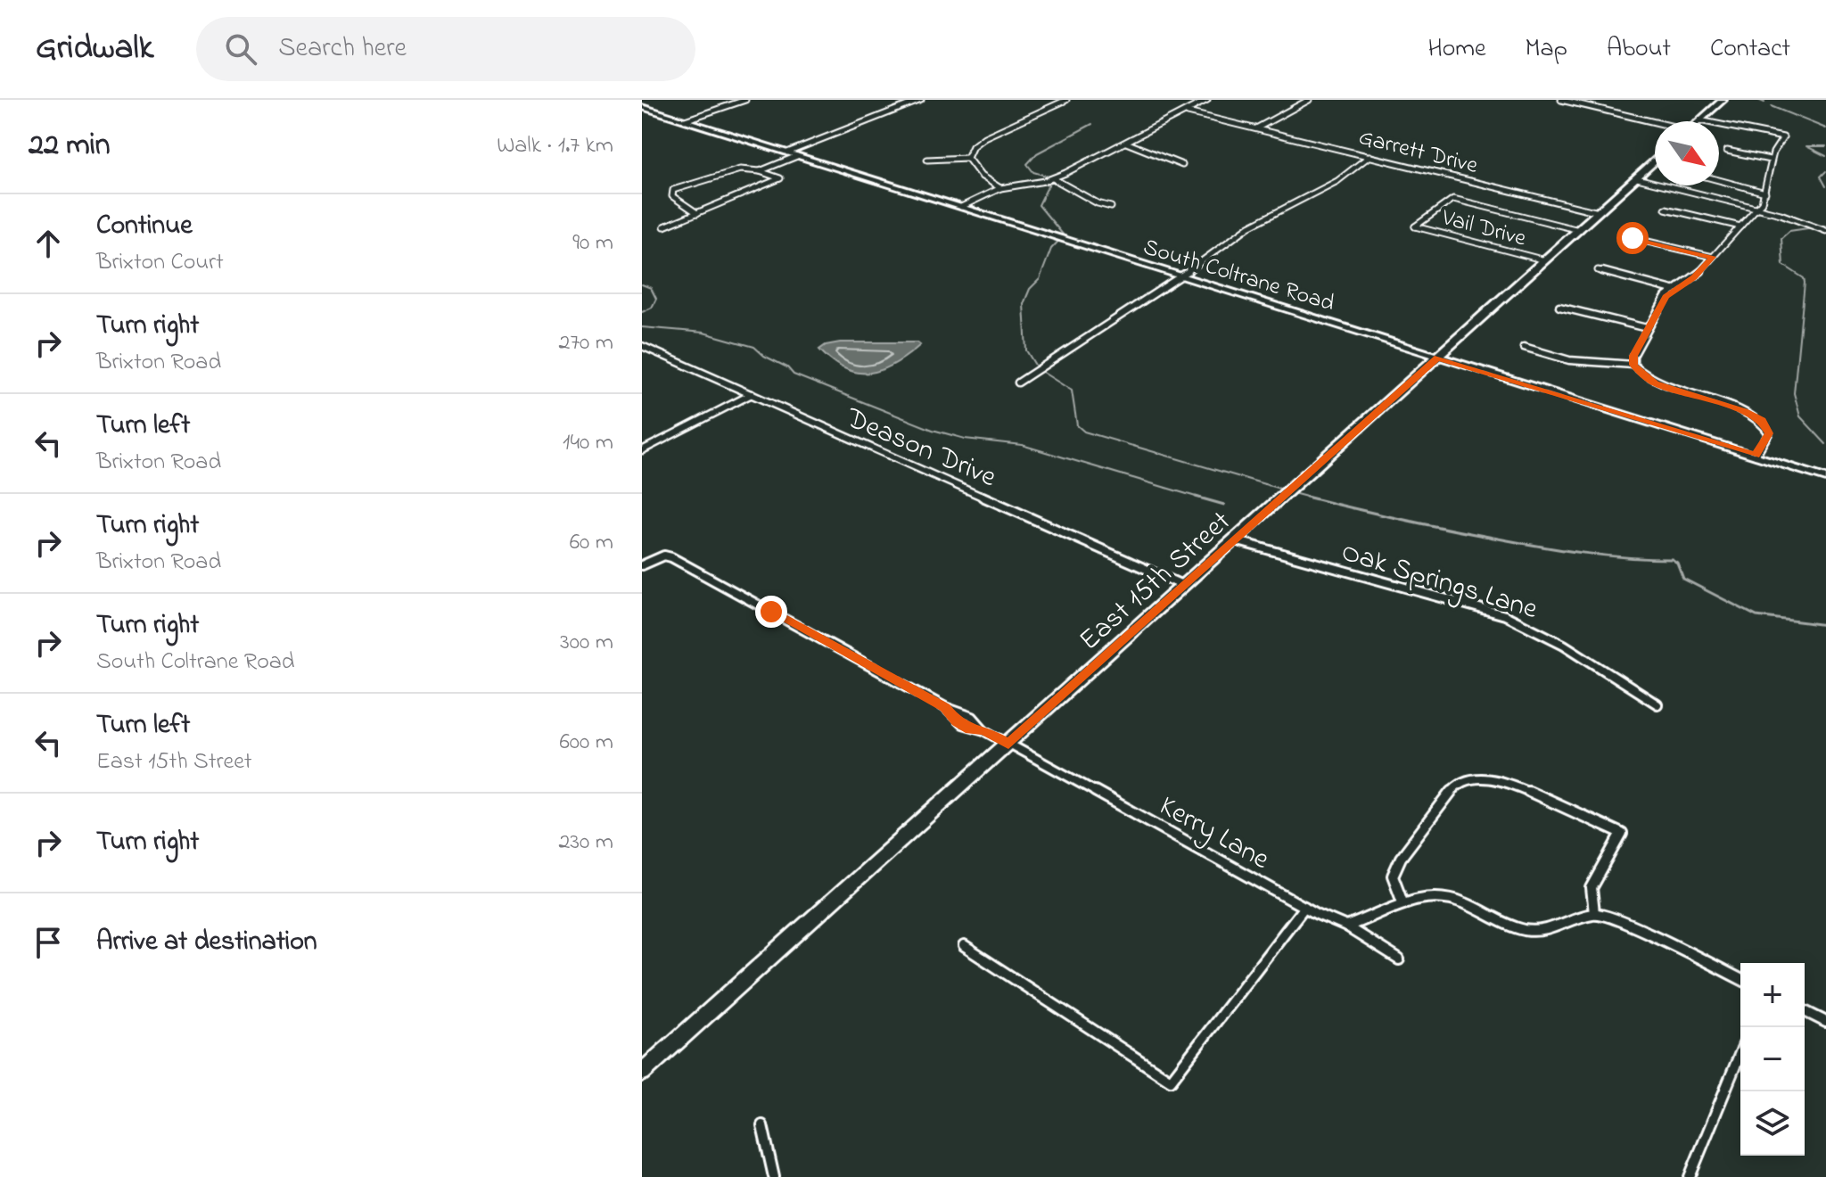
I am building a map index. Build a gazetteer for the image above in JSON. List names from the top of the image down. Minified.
{"streets":{"main road":["South Coltrane Road","East 15th Street"],"street":["Garrett Drive","Vail Drive","Deason Drive","Oak Springs Lane","Kerry Lane"]},"crossings":[["Garrett Drive","East 15th Street"],["Vail Drive","East 15th Street"],["South Coltrane Road","East 15th Street"],["Deason Drive","East 15th Street"],["Oak Springs Lane","East 15th Street"],["East 15th Street","Kerry Lane"]],"north":"bottom right","page":{"header":"Gridwalk","search":"Search here","nav":["Home","Map","About","Contact"],"heading":["22 min","Walk · 1.7 km"],"list":[["Continue","Brixton Court","90 m"],["Turn right","Brixton Road","270 m"],["Turn left","Brixton Road","140 m"],["Turn right","Brixton Road","60 m"],["Turn right","South Coltrane Road","300 m"],["Turn left","East 15th Street","600 m"],["Turn right","230 m"],"Arrive at destination"],"map_buttons":["+","−"]}}
